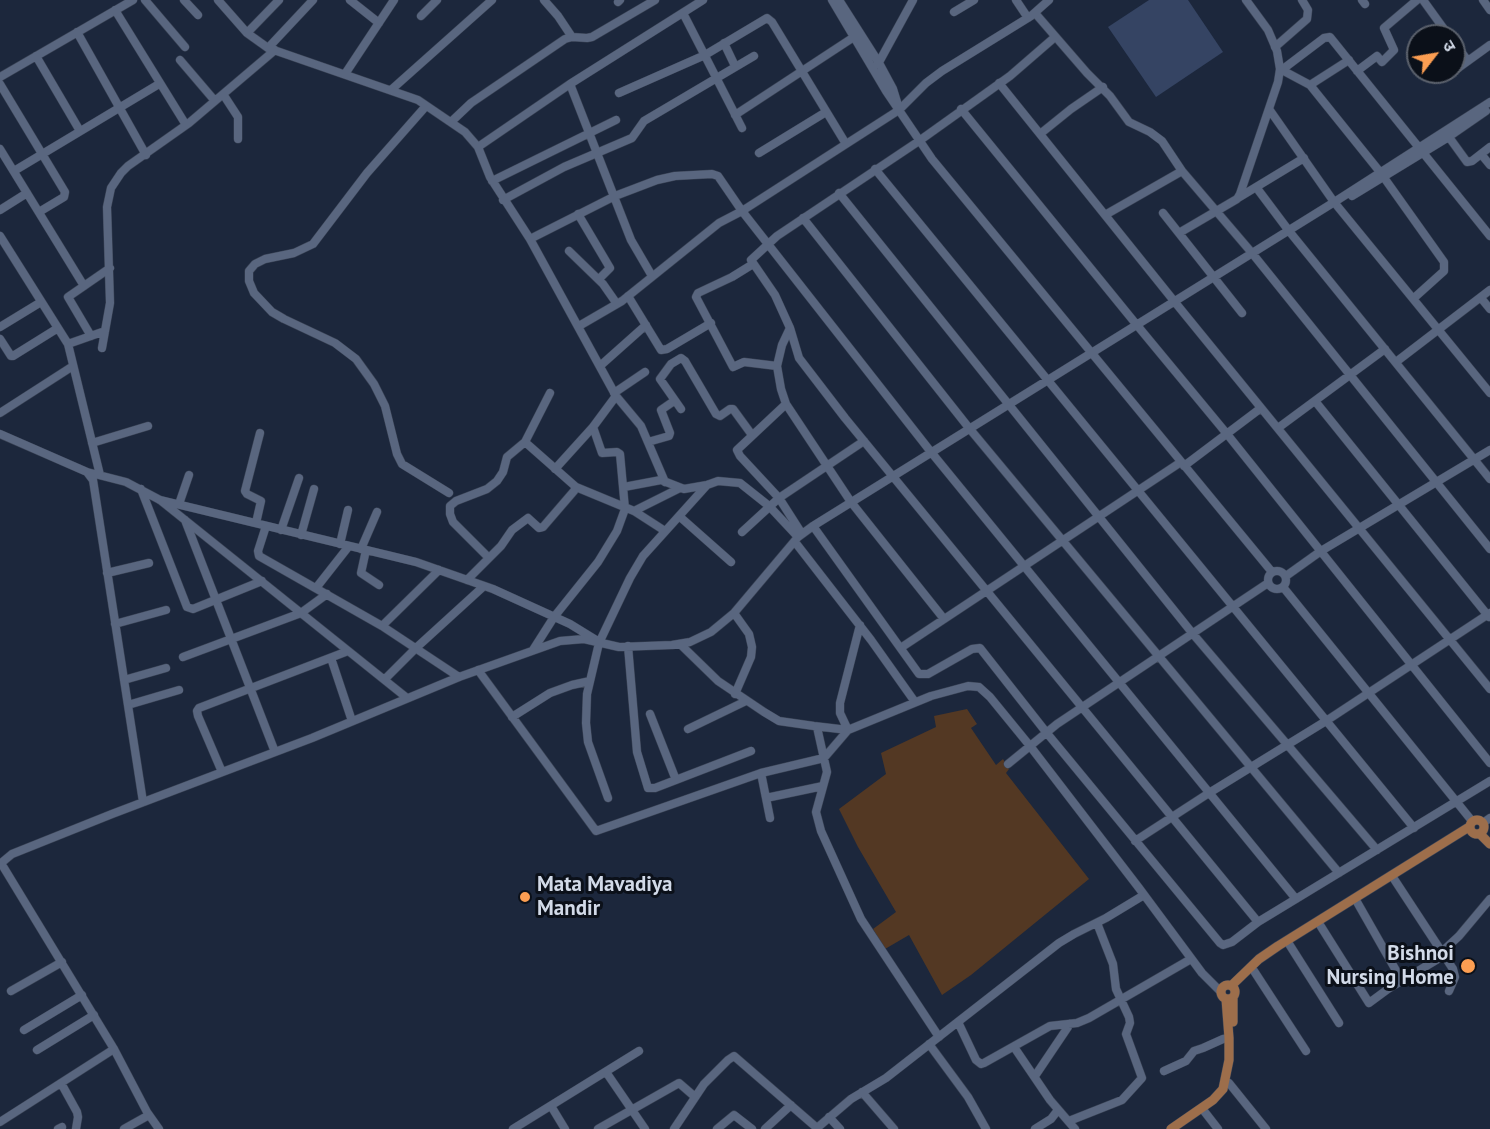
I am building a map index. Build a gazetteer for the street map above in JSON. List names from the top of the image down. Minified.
{"places":["Mata Mavadiya Mandir","Bishnoi Nursing Home"],"north":"top right"}
